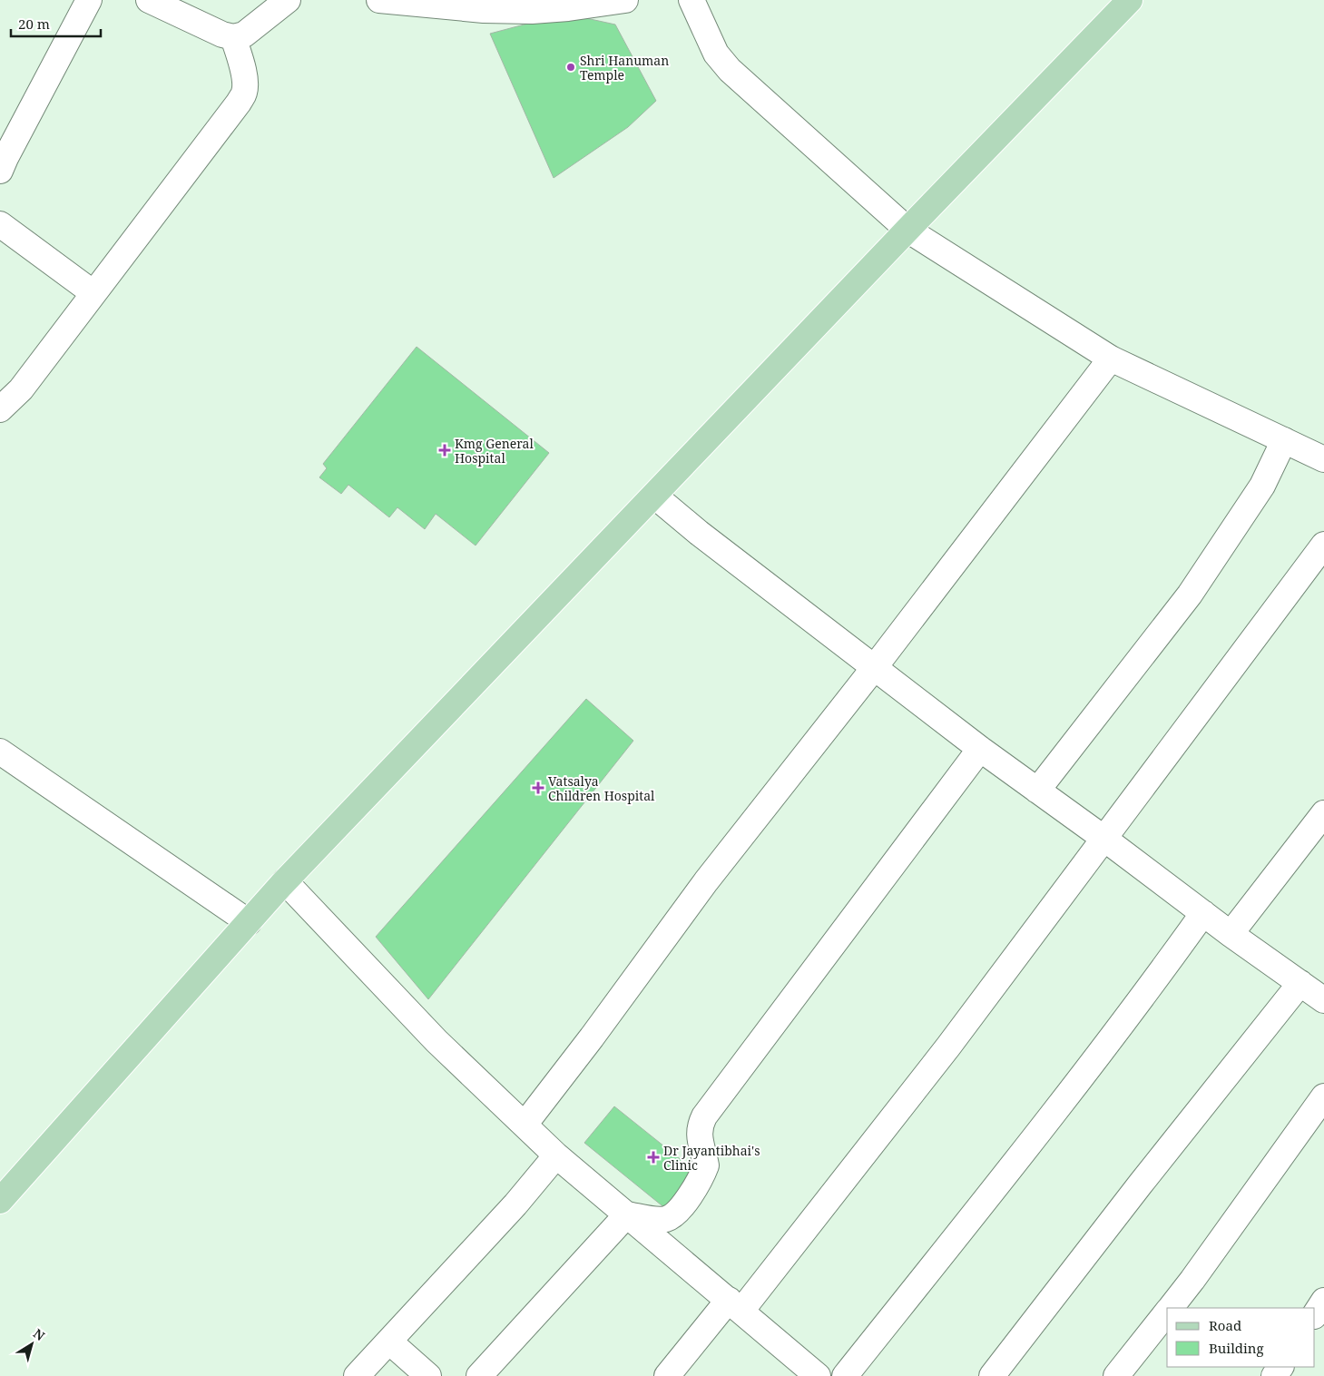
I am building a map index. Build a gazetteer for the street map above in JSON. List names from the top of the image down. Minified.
{"places":{"other":["Shri Hanuman Temple"],"health":["Kmg General Hospital","Vatsalya Children Hospital","Dr Jayantibhai's Clinic"]},"legend":["Road","Building"],"scale_bar":"20 m","north":"top right"}
